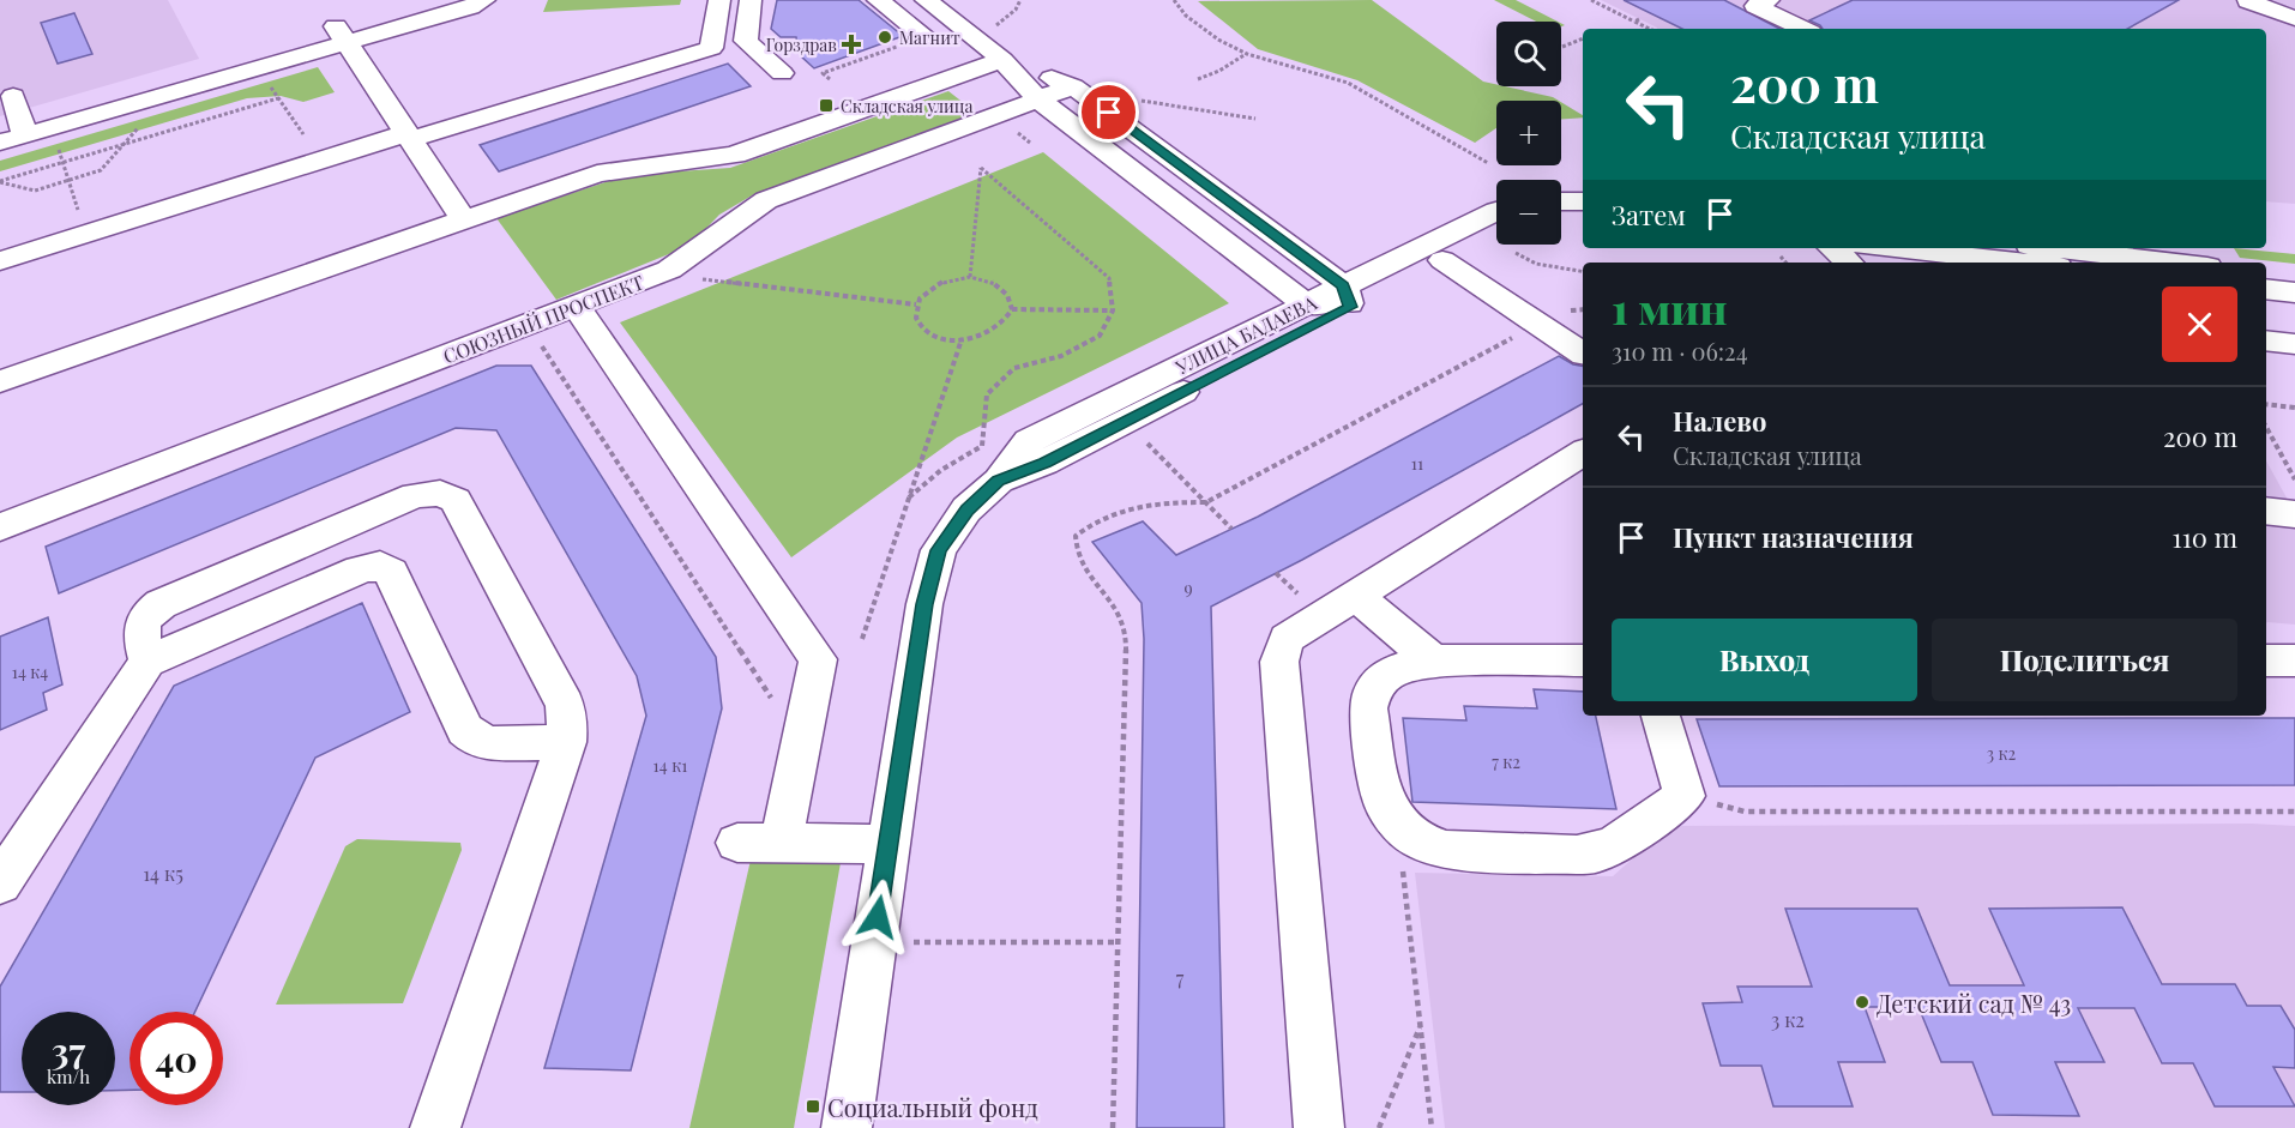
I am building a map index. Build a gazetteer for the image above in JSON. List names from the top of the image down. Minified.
{"streets":{"street":["СОЮЗНЫЙ ПРОСПЕКТ","УЛИЦА БАДАЕВА"]},"places":{"other":["Магнит","Детский сад № 43"],"health":["Горздрав"],"transit":["Складская улица","Социальный фонд"]},"house_numbers":["11","9","14 к4","3 к2","7 к2","14 к1","14 к5","7","3 к2"],"page":{"map_buttons":["+","−"],"turn":["200 m","Складская улица"],"then":"Затем","heading":["1 мин","310 m · 06:24"],"list":[{"name":"Налево","note":"Складская улица","value":"200 m"},{"name":"Пункт назначения","value":"110 m"}],"buttons":["Выход","Поделиться"],"speed":"37 km/h","limit":"40"}}
